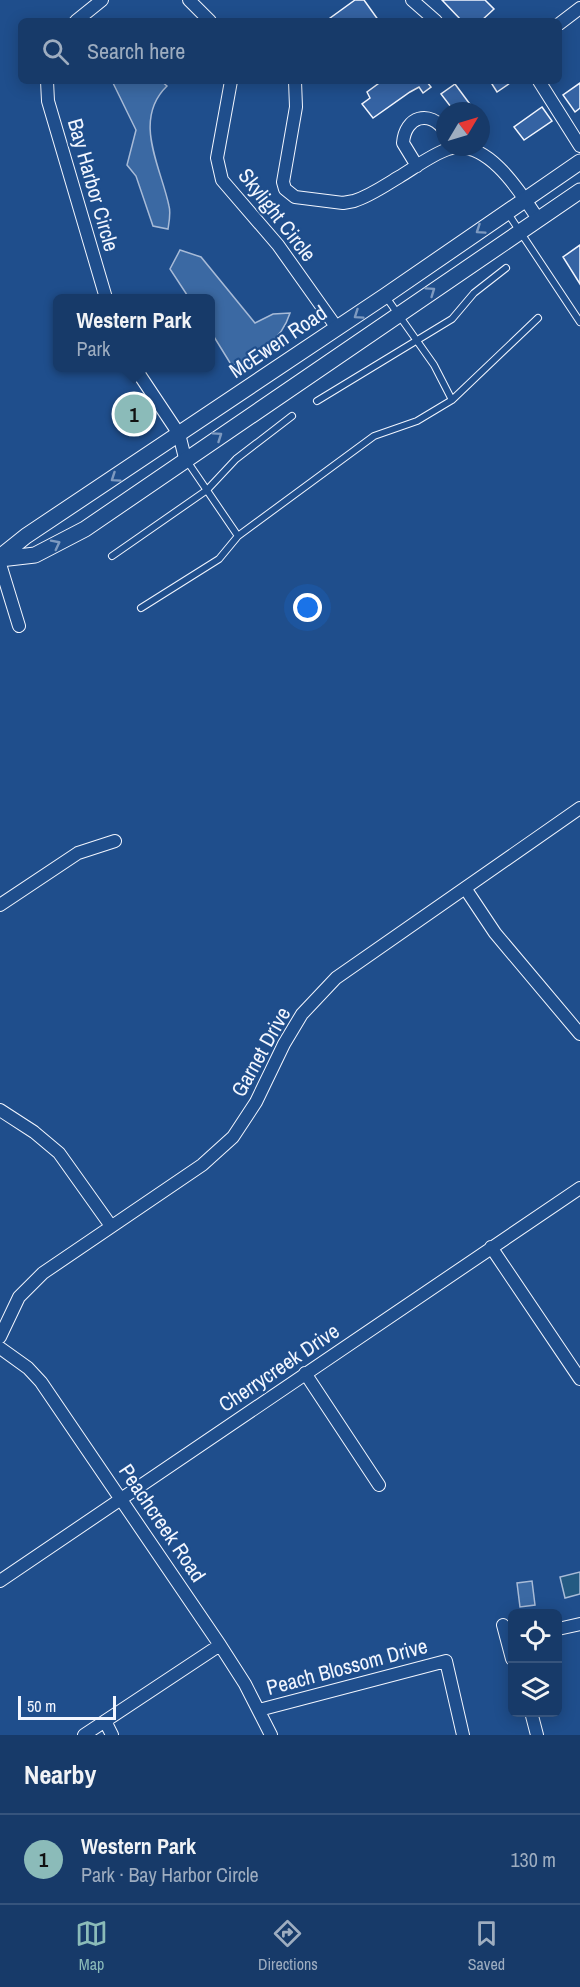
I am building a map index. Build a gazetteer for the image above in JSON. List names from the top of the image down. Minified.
{"streets":{"street":["Bay Harbor Circle","Skylight Circle","McEwen Road","Garnet Drive","Cherrycreek Drive","Peachcreek Road","Peach Blossom Drive"]},"crossings":[["Skylight Circle","McEwen Road"],["Cherrycreek Drive","Peachcreek Road"],["Peachcreek Road","Peach Blossom Drive"]],"scale_bar":"50 m","north":"top right","page":{"search":"Search here","popup":["Western Park","Park"],"pins":"1","scale":"50 m","heading":"Nearby","list":[{"mark":"1","name":"Western Park","note":"Park · Bay Harbor Circle","value":"130 m"}],"nav":["Map","Directions","Saved"]}}
